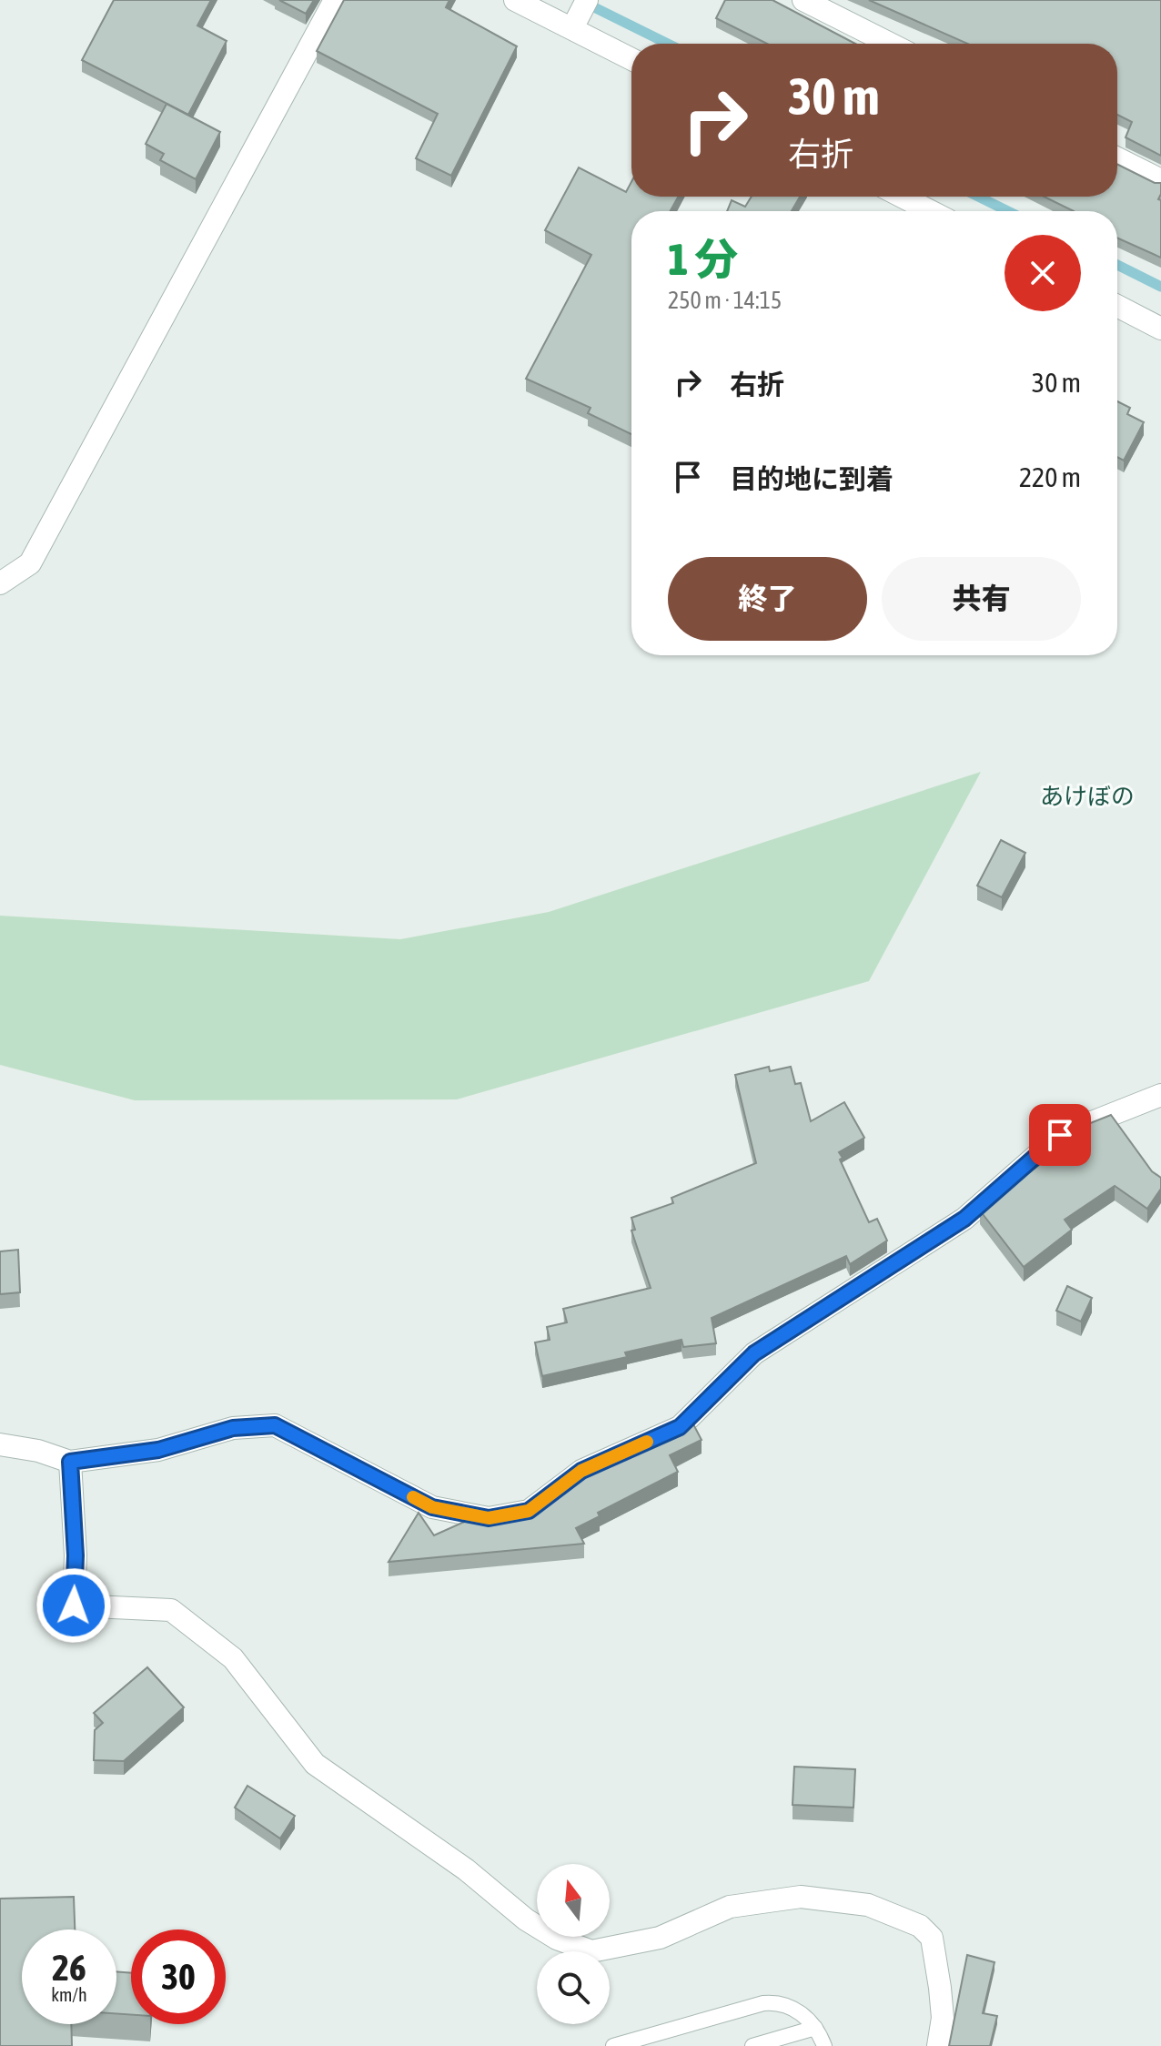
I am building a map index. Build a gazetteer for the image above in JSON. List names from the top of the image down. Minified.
{"districts":["あけぼの"],"north":"top","page":{"turn":["30 m","右折"],"heading":["1 分","250 m · 14:15"],"list":[{"name":"右折","value":"30 m"},{"name":"目的地に到着","value":"220 m"}],"buttons":["終了","共有"],"speed":"26 km/h","limit":"30"}}
